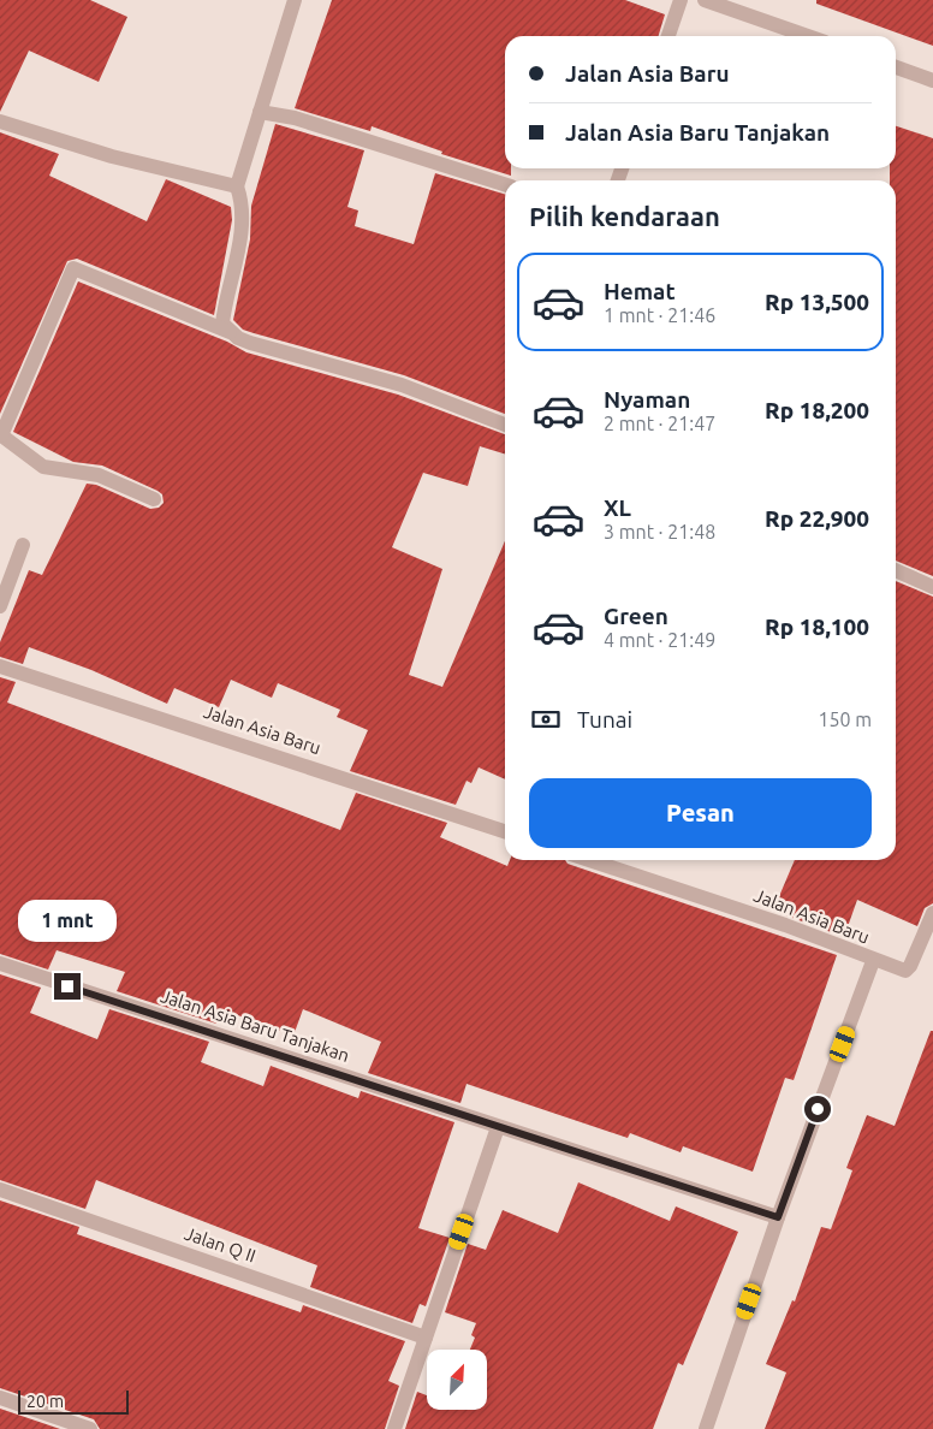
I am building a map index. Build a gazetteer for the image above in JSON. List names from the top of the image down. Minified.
{"streets":{"street":["Jalan Asia Baru","Jalan Asia Baru Tanjakan","Jalan Q II"]},"crossings":[["Jalan Asia Baru","Jalan Asia Baru Tanjakan"]],"scale_bar":"20 m","north":"top right","page":{"banner":["Jalan Asia Baru","Jalan Asia Baru Tanjakan"],"heading":"Pilih kendaraan","list":[{"name":"Hemat","note":"1 mnt · 21:46","value":"Rp 13,500"},{"name":"Nyaman","note":"2 mnt · 21:47","value":"Rp 18,200"},{"name":"XL","note":"3 mnt · 21:48","value":"Rp 22,900"},{"name":"Green","note":"4 mnt · 21:49","value":"Rp 18,100"}],"pay":["Tunai","150 m"],"buttons":"Pesan","bubble":"1 mnt","scale":"20 m"}}
